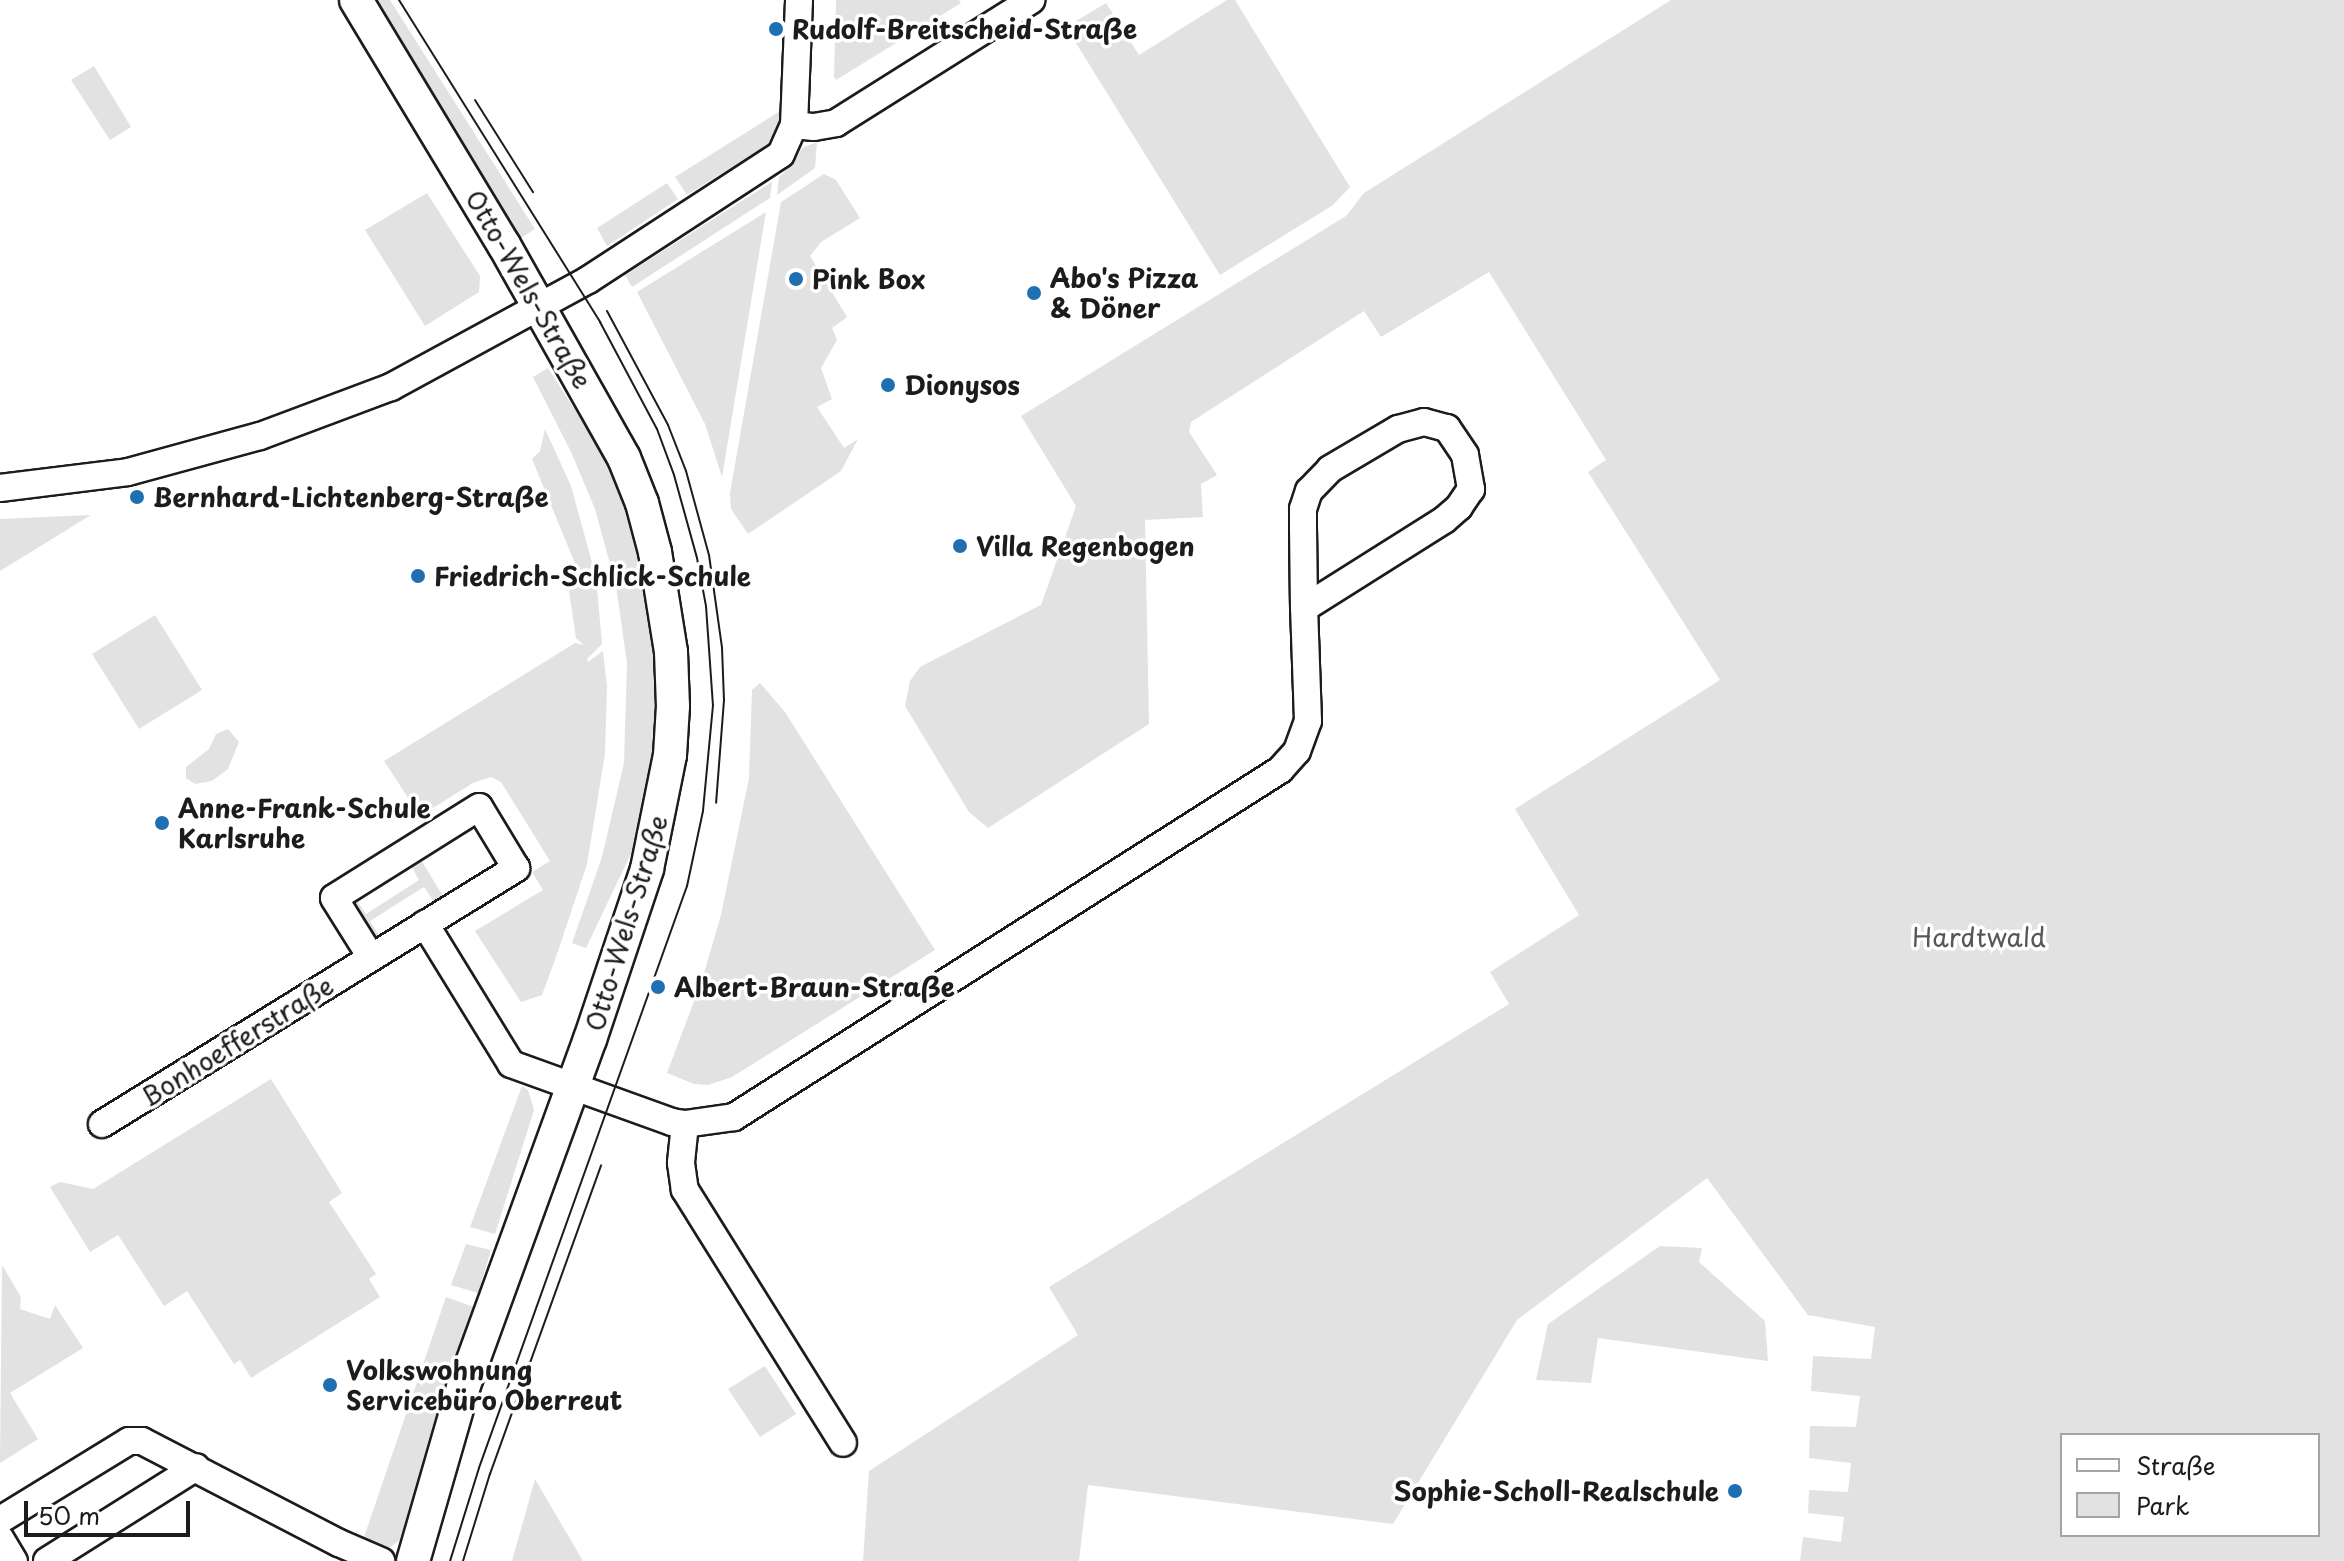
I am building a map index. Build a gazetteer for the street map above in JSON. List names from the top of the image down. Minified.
{"streets":{"street":["Otto-Wels-Straße","Bonhoefferstraße"]},"parks":["Hardtwald"],"places":["Rudolf-Breitscheid-Straße","Pink Box","Abo's Pizza & Döner","Dionysos","Bernhard-Lichtenberg-Straße","Villa Regenbogen","Friedrich-Schlick-Schule","Anne-Frank-Schule Karlsruhe","Albert-Braun-Straße","Volkswohnung Servicebüro Oberreut","Sophie-Scholl-Realschule"],"legend":["Straße","Park"],"scale_bar":"50 m"}
